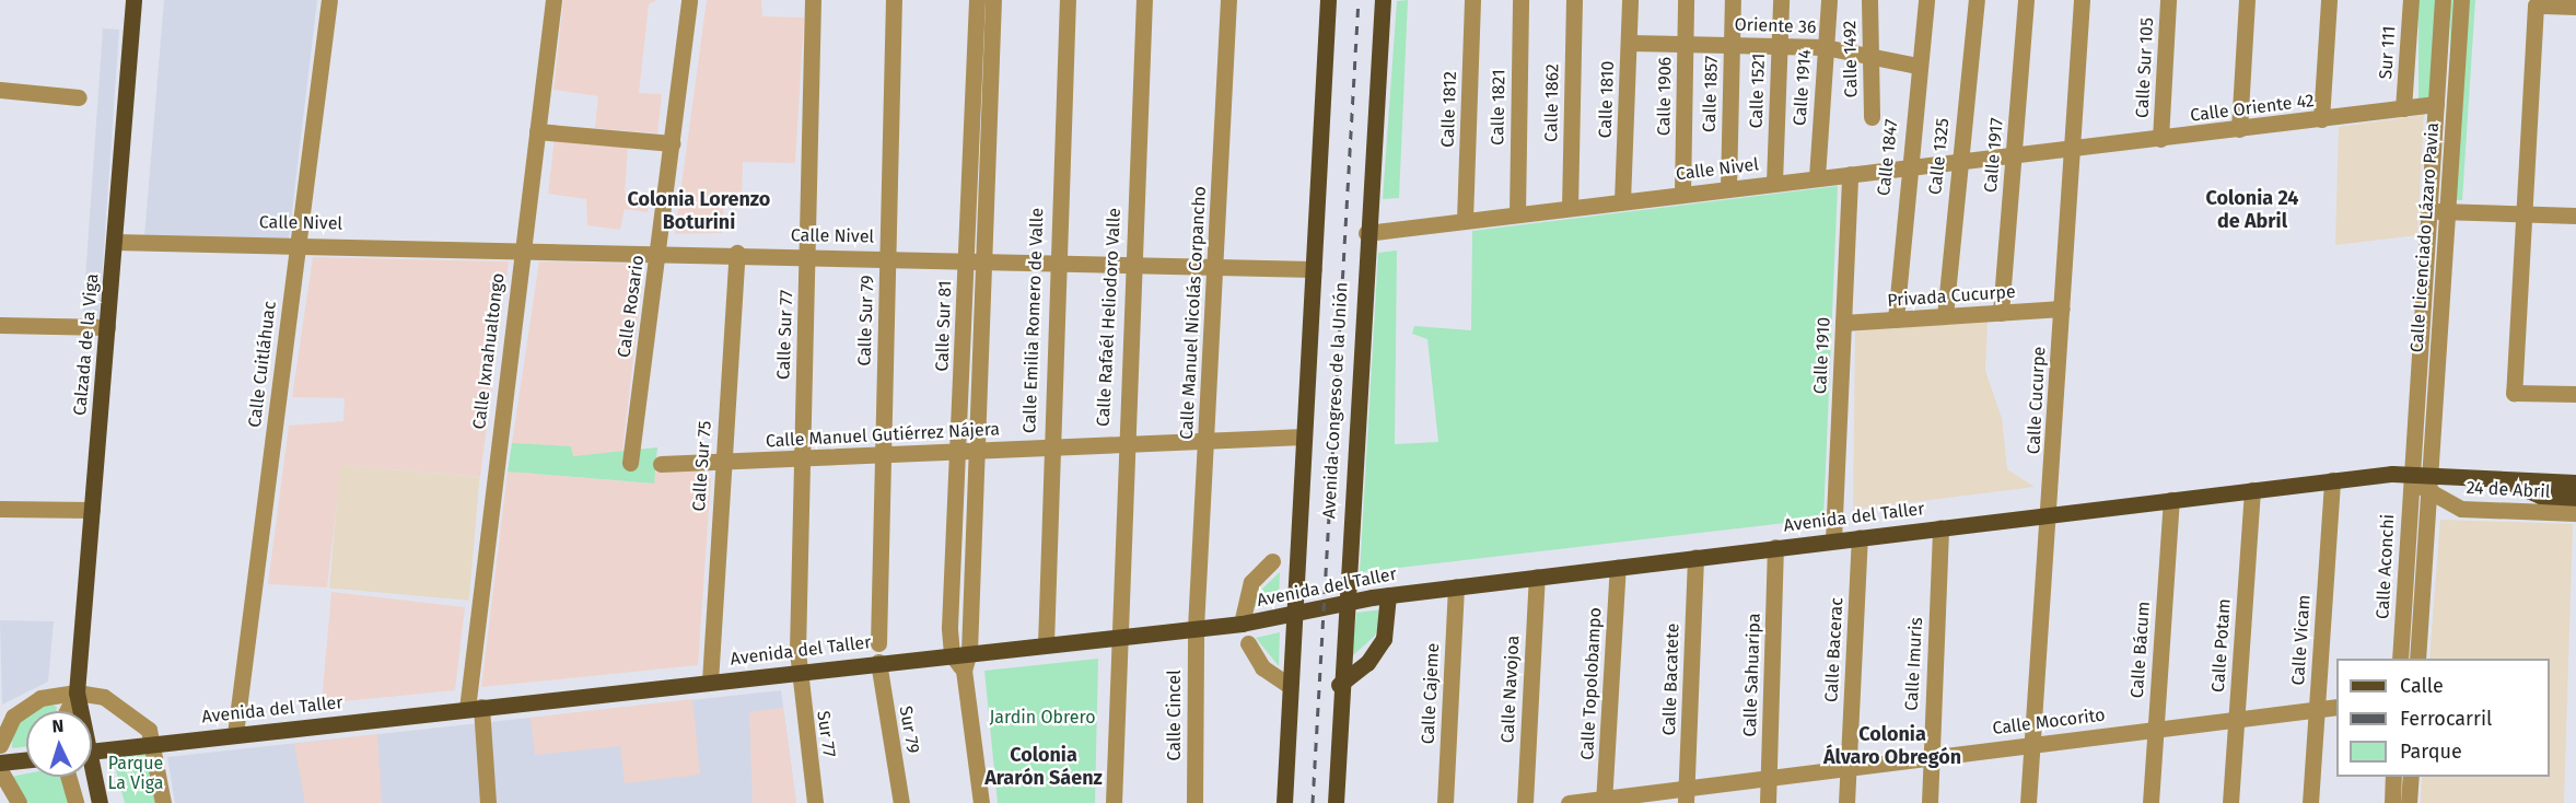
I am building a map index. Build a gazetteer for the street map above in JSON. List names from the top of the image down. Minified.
{"streets":{"main road":["Calzada de la Viga","Avenida Congreso de la Unión","Avenida del Taller"],"street":["Oriente 36","Sur 111","Calle 1492","Calle Sur 105","Calle 1914","Calle 1521","Calle 1857","Calle 1906","Calle 1810","Calle 1862","Calle 1821","Calle Oriente 42","Calle 1812","Calle 1917","Calle 1325","Calle 1847","Calle Nivel","Calle Licenciado Lázaro Pavia","Privada Cucurpe","Calle Rosario","Calle Manuel Nicolás Corpancho","Calle Rafaél Heliodoro Valle","Calle Sur 79","Calle Emilia Romero de Valle","Calle Sur 81","Calle Sur 77","Calle Ixnahualtongo","Calle 1910","Calle Cuitláhuac","Calle Cucurpe","Calle Manuel Gutiérrez Nájera","Calle Sur 75","24 de Abril","Calle Aconchi","Calle Vicam","Calle Potam","Calle Bacerac","Calle Bácum","Calle Imuris","Calle Sahuaripa","Calle Bacatete","Calle Topolobampo","Calle Navojoa","Calle Cajeme","Calle Cincel","Calle Mocorito","Sur 79","Sur 77"]},"crossings":[["Oriente 36","Calle 1492"],["Oriente 36","Calle 1914"],["Oriente 36","Calle 1521"],["Oriente 36","Calle 1857"],["Oriente 36","Calle 1906"],["Oriente 36","Calle 1810"],["Oriente 36","Calle 1847"],["Sur 111","Calle Oriente 42"],["Calle Sur 105","Calle Oriente 42"],["Calle 1914","Calle Nivel"],["Calle 1521","Calle Nivel"],["Calle 1857","Calle Nivel"],["Calle 1906","Calle Nivel"],["Calle 1810","Calle Nivel"],["Calle 1862","Calle Nivel"],["Calle 1821","Calle Nivel"],["Calle Oriente 42","Calle Nivel"],["Calle Oriente 42","Calle Licenciado Lázaro Pavia"],["Calle Oriente 42","Calle Cucurpe"],["Calle 1812","Calle Nivel"],["Calle 1917","Calle Nivel"],["Calle 1917","Privada Cucurpe"],["Calle 1325","Calle Nivel"],["Calle 1325","Privada Cucurpe"],["Calle 1847","Calle Nivel"],["Calle 1847","Privada Cucurpe"],["Calle Nivel","Calle Rosario"],["Calle Nivel","Calle Manuel Nicolás Corpancho"],["Calle Nivel","Calle Rafaél Heliodoro Valle"],["Calle Nivel","Calle Sur 79"],["Calle Nivel","Calle Emilia Romero de Valle"],["Calle Nivel","Calle Sur 81"],["Calle Nivel","Calle Sur 77"],["Calle Nivel","Calzada de la Viga"],["Calle Nivel","Calle Ixnahualtongo"],["Calle Nivel","Calle 1910"],["Calle Nivel","Calle Cuitláhuac"],["Calle Nivel","Avenida Congreso de la Unión"],["Calle Nivel","Calle Cucurpe"],["Calle Nivel","Calle Sur 75"],["Calle Licenciado Lázaro Pavia","24 de Abril"],["Calle Licenciado Lázaro Pavia","Avenida del Taller"],["Calle Licenciado Lázaro Pavia","Calle Aconchi"],["Privada Cucurpe","Calle 1910"],["Privada Cucurpe","Calle Cucurpe"],["Calle Manuel Nicolás Corpancho","Calle Manuel Gutiérrez Nájera"],["Calle Manuel Nicolás Corpancho","Avenida del Taller"],["Calle Manuel Nicolás Corpancho","Calle Cincel"],["Calle Rafaél Heliodoro Valle","Calle Manuel Gutiérrez Nájera"],["Calle Rafaél Heliodoro Valle","Avenida del Taller"],["Calle Sur 79","Calle Manuel Gutiérrez Nájera"],["Calle Emilia Romero de Valle","Calle Manuel Gutiérrez Nájera"],["Calle Emilia Romero de Valle","Avenida del Taller"],["Calle Sur 81","Calle Manuel Gutiérrez Nájera"],["Calle Sur 81","Avenida del Taller"],["Calle Sur 77","Calle Manuel Gutiérrez Nájera"],["Calle Sur 77","Avenida del Taller"],["Calle Sur 77","Sur 77"],["Calle Ixnahualtongo","Avenida del Taller"],["Calle 1910","Avenida del Taller"],["Calle Cuitláhuac","Avenida del Taller"],["Avenida Congreso de la Unión","Calle Manuel Gutiérrez Nájera"],["Avenida Congreso de la Unión","Avenida del Taller"],["Calle Cucurpe","Avenida del Taller"],["Calle Cucurpe","Calle Mocorito"],["Calle Manuel Gutiérrez Nájera","Calle Sur 75"],["Calle Sur 75","Avenida del Taller"],["24 de Abril","Avenida del Taller"],["24 de Abril","Calle Aconchi"],["Avenida del Taller","Calle Aconchi"],["Avenida del Taller","Calle Vicam"],["Avenida del Taller","Calle Potam"],["Avenida del Taller","Calle Bacerac"],["Avenida del Taller","Calle Bácum"],["Avenida del Taller","Calle Imuris"],["Avenida del Taller","Calle Sahuaripa"],["Avenida del Taller","Calle Bacatete"],["Avenida del Taller","Calle Topolobampo"],["Avenida del Taller","Calle Navojoa"],["Avenida del Taller","Calle Cajeme"],["Avenida del Taller","Calle Cincel"],["Avenida del Taller","Sur 79"],["Avenida del Taller","Sur 77"],["Calle Vicam","Calle Mocorito"],["Calle Potam","Calle Mocorito"],["Calle Bacerac","Calle Mocorito"],["Calle Bácum","Calle Mocorito"],["Calle Imuris","Calle Mocorito"],["Calle Sahuaripa","Calle Mocorito"],["Calle Bacatete","Calle Mocorito"],["Calle Topolobampo","Calle Mocorito"]],"districts":["Colonia 24 de Abril","Colonia Lorenzo Boturini","Colonia Álvaro Obregón","Colonia Ararón Sáenz"],"parks":["Jardin Obrero","Parque La Viga"],"legend":["Calle","Ferrocarril","Parque"],"north":"top"}
